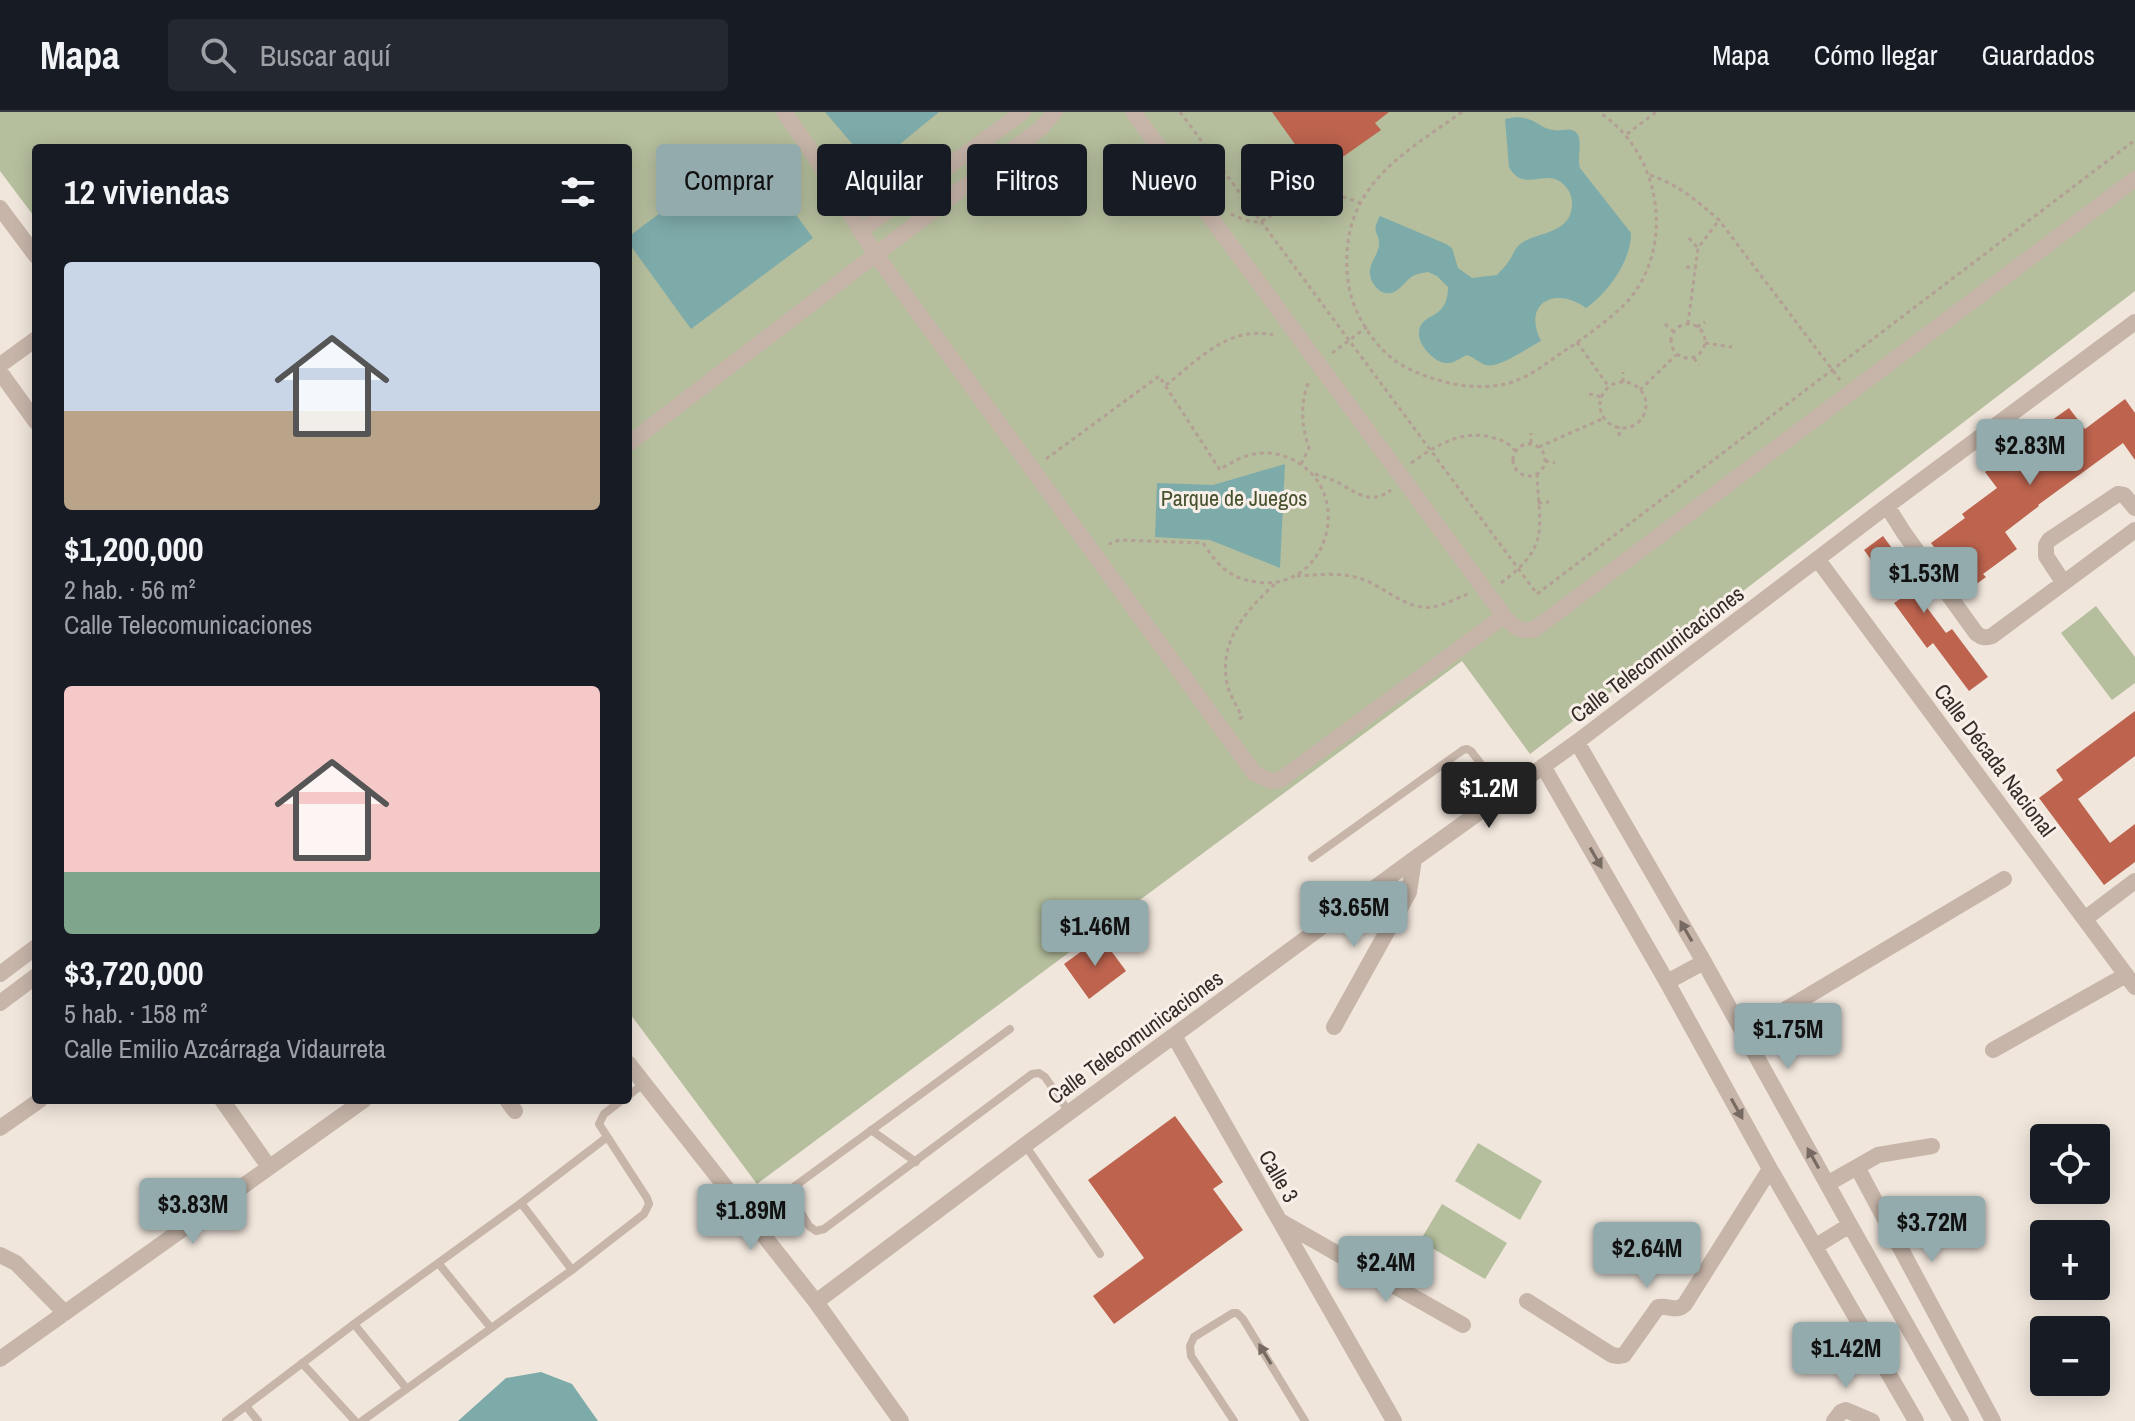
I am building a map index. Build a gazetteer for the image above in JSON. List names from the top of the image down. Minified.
{"streets":{"street":["Calle Telecomunicaciones","Calle Década Nacional","Calle 3"]},"crossings":[["Calle Telecomunicaciones","Calle Década Nacional"],["Calle Telecomunicaciones","Calle 3"]],"parks":["Parque de Juegos"],"page":{"header":"Mapa","search":"Buscar aquí","nav":["Mapa","Cómo llegar","Guardados"],"chip":["Comprar","Alquilar","Filtros","Nuevo","Piso"],"heading":"12 viviendas","list":[{"name":"$1,200,000","note":"2 hab. · 56 m² · Calle Telecomunicaciones"},{"name":"$3,720,000","note":"5 hab. · 158 m² · Calle Emilio Azcárraga Vidaurreta"}],"price":["$2.83M","$1.53M","$1.2M","$3.65M","$1.46M","$1.75M","$3.83M","$1.89M","$3.72M","$2.64M","$2.4M","$1.42M"],"map_buttons":["+","−"]}}
